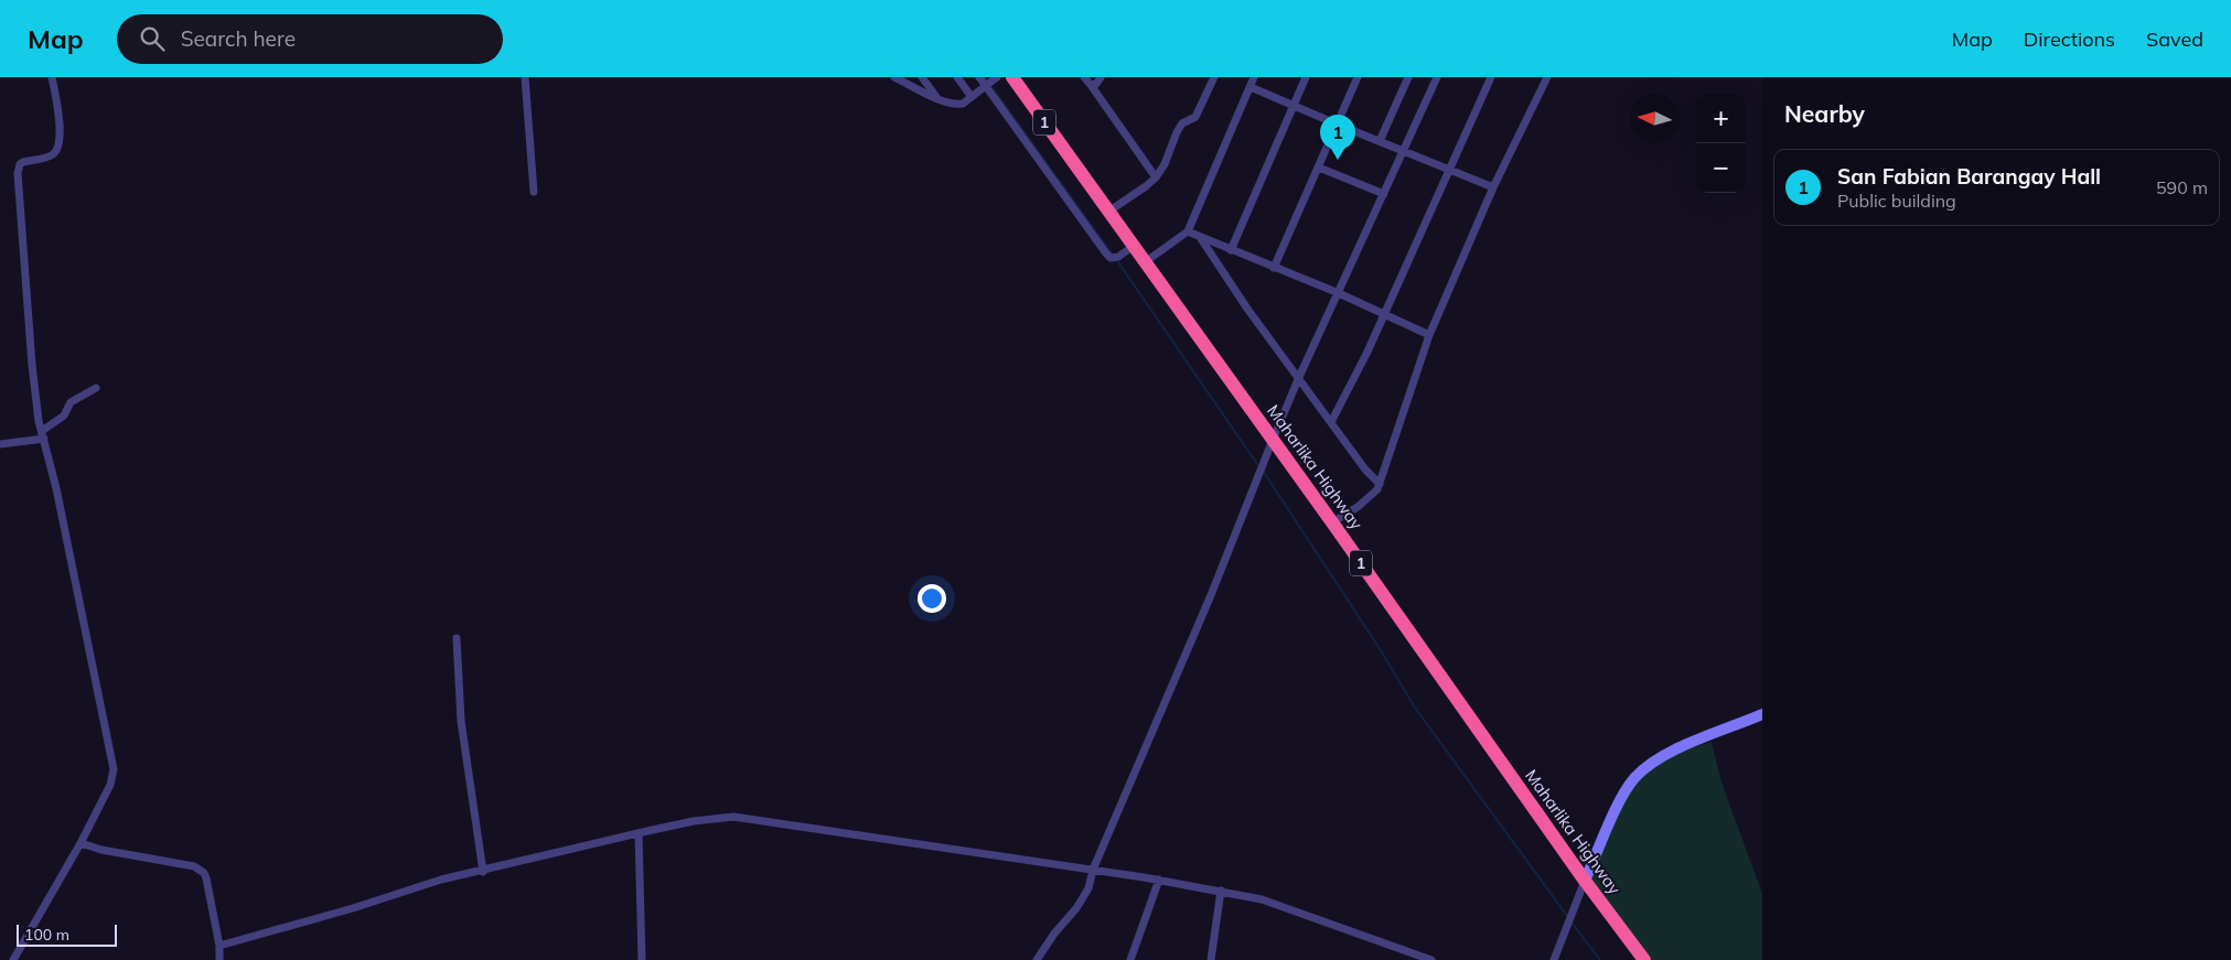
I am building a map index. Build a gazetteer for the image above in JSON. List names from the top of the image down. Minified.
{"streets":{"highway":["1","Maharlika Highway"]},"scale_bar":"100 m","north":"left","page":{"header":"Map","search":"Search here","nav":["Map","Directions","Saved"],"heading":"Nearby","map_buttons":["+","−"],"pins":"1","list":[{"mark":"1","name":"San Fabian Barangay Hall","note":"Public building","value":"590 m"}],"scale":"100 m"}}
